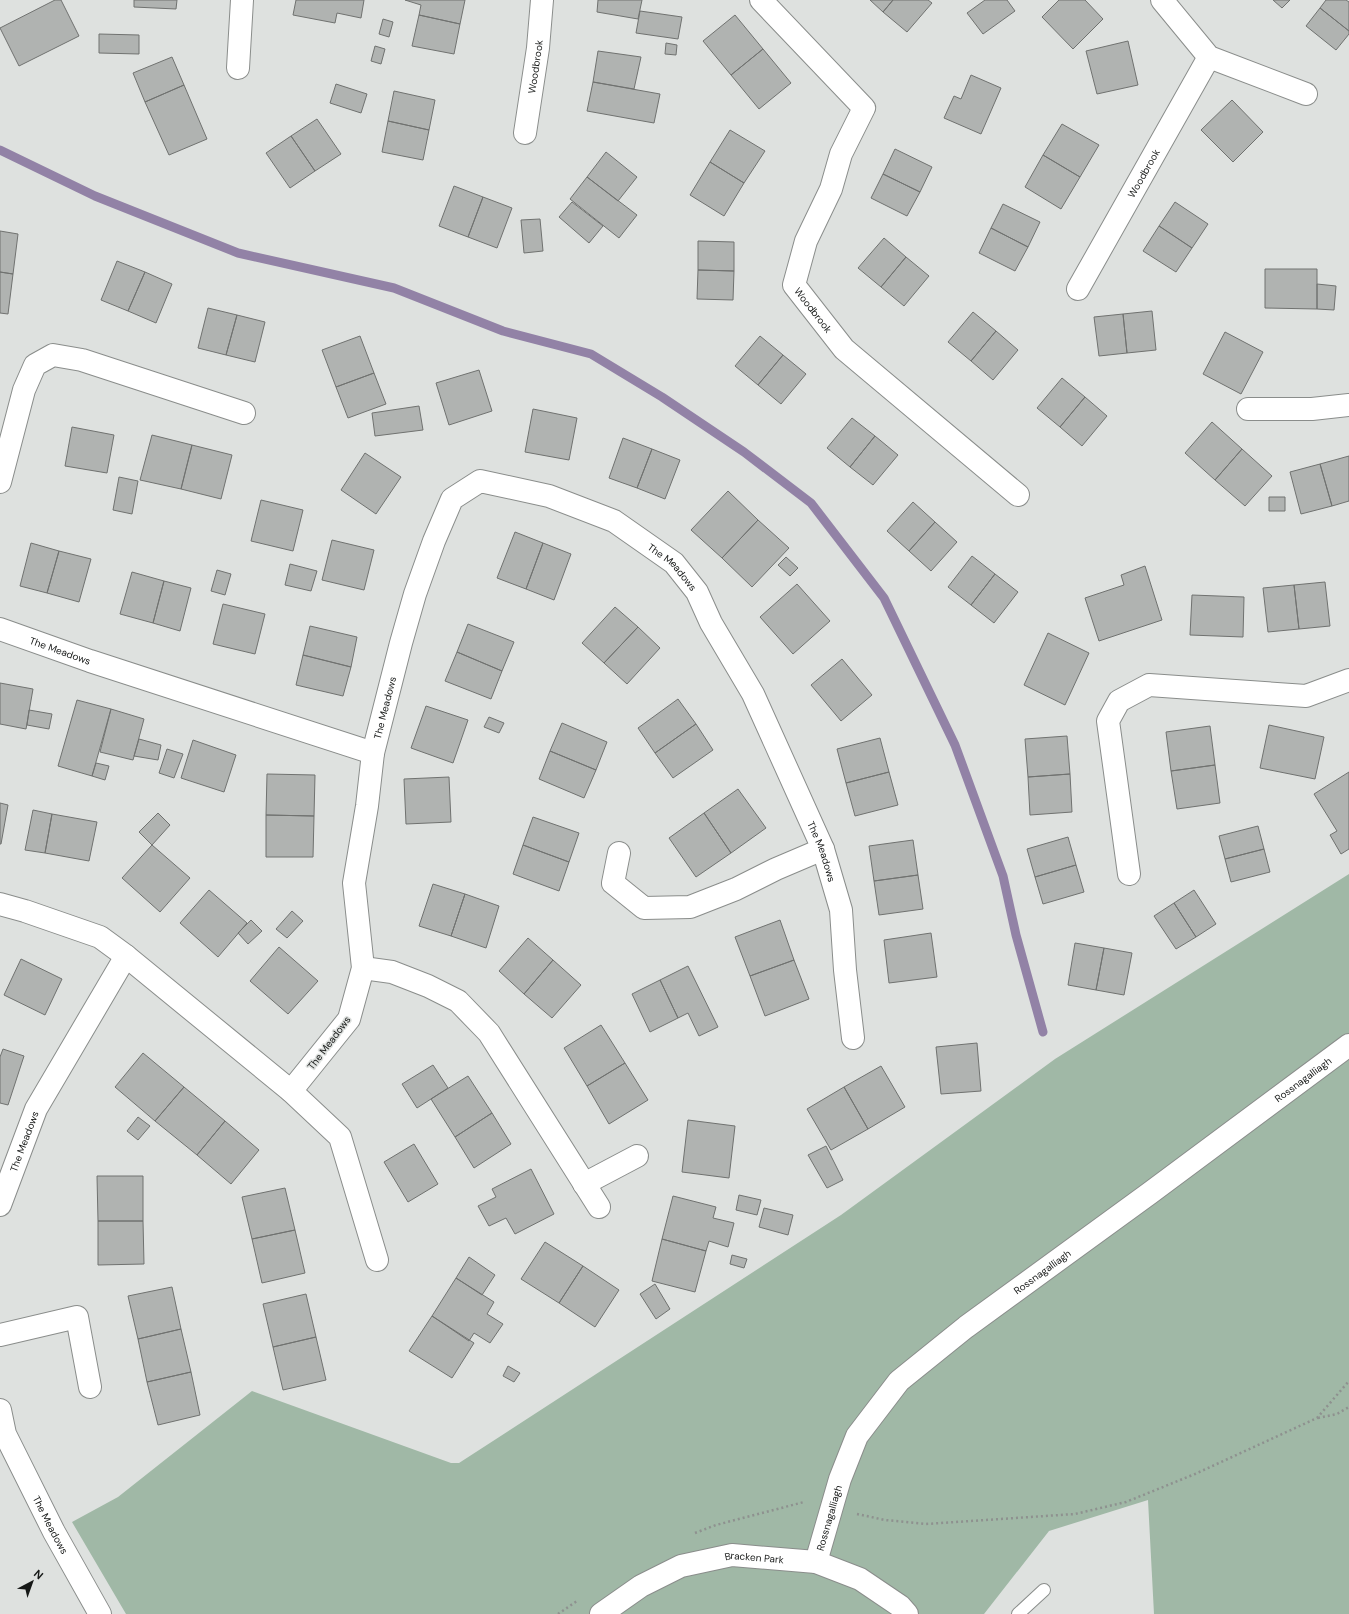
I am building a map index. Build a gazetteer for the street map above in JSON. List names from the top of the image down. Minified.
{"streets":{"street":["Woodbrook","The Meadows","Rossnagalliagh","Bracken Park"]},"crossings":[["Rossnagalliagh","Bracken Park"]],"north":"top right"}
